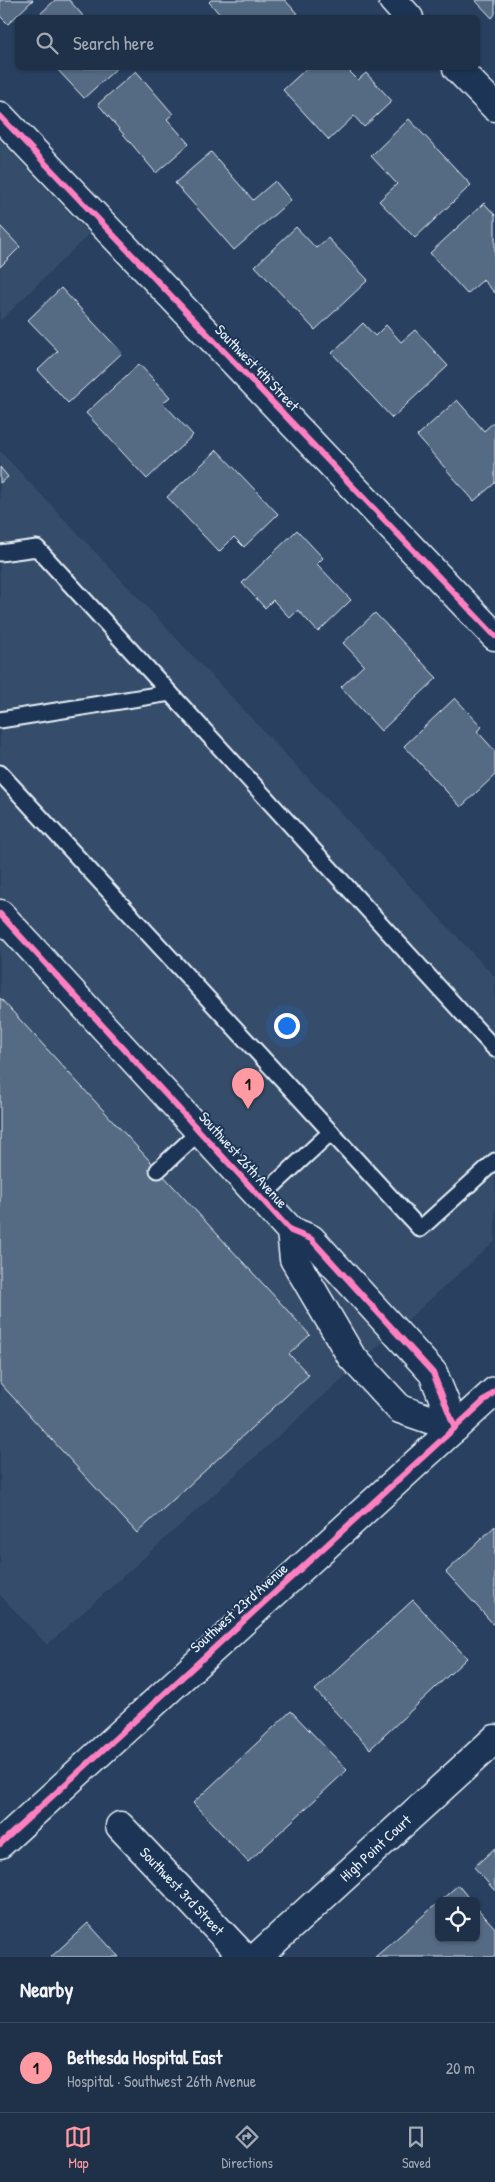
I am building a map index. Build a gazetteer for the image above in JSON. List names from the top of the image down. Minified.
{"streets":{"street":["Southwest 4th Street","Southwest 26th Avenue","Southwest 23rd Avenue","High Point Court","Southwest 3rd Street"]},"crossings":[["Southwest 26th Avenue","Southwest 23rd Avenue"]],"page":{"search":"Search here","pins":"1","heading":"Nearby","list":[{"mark":"1","name":"Bethesda Hospital East","note":"Hospital · Southwest 26th Avenue","value":"20 m"}],"nav":["Map","Directions","Saved"]}}
